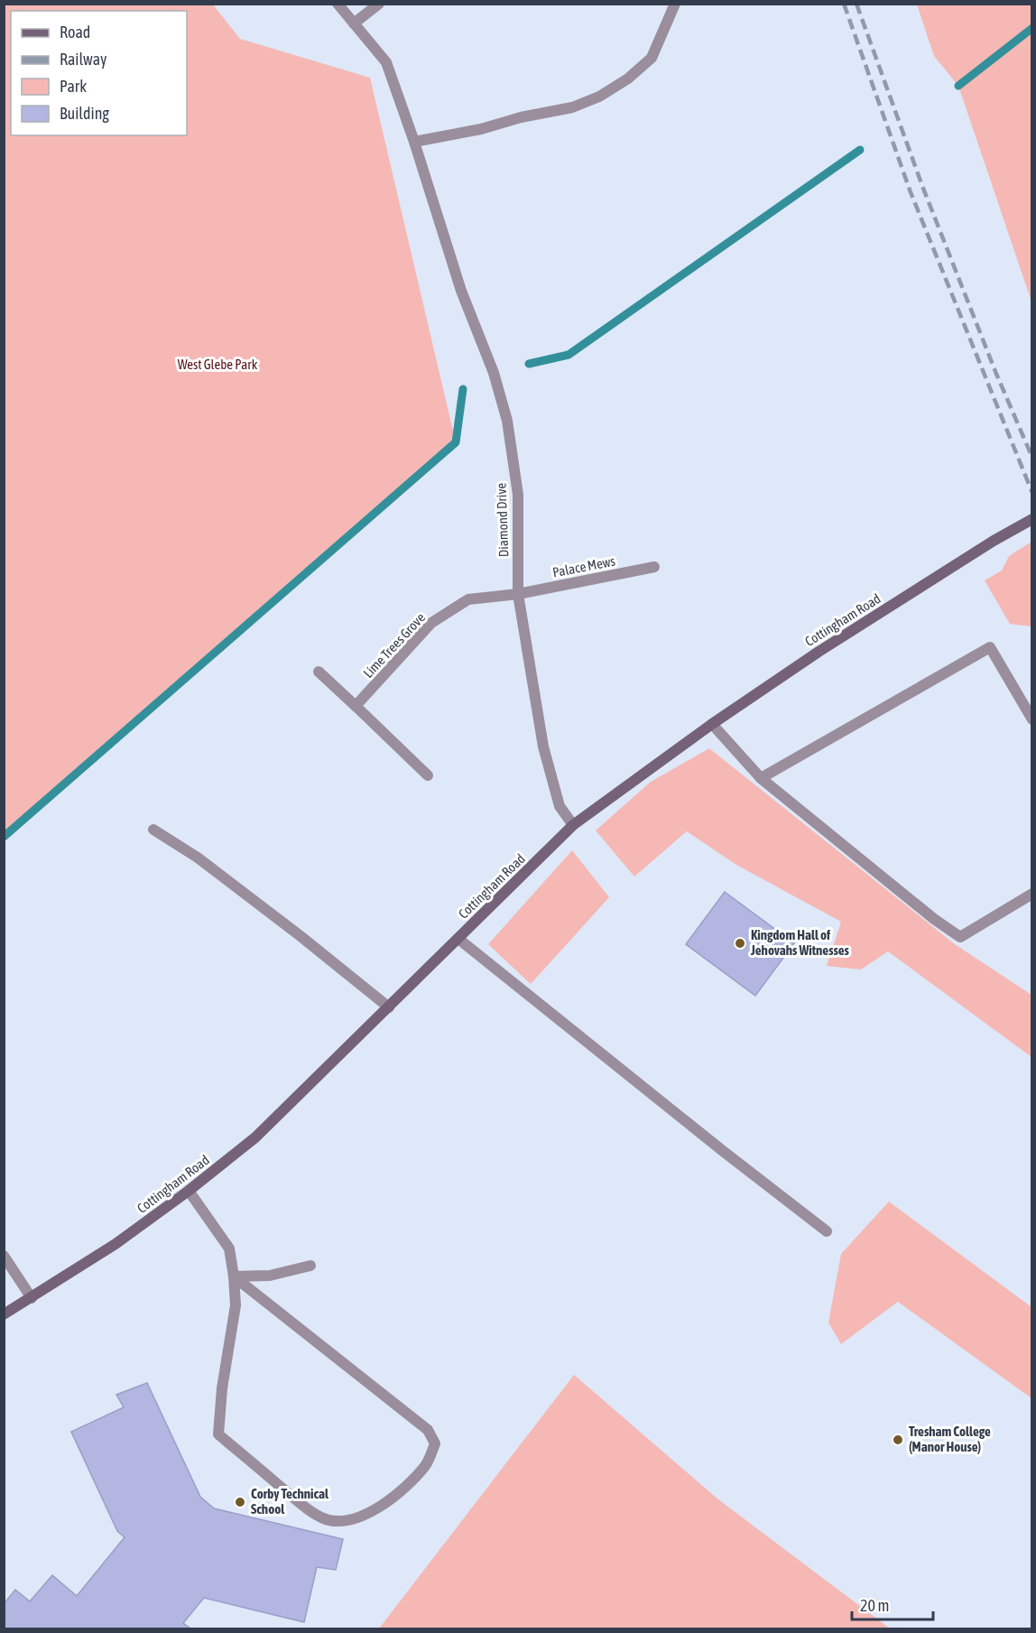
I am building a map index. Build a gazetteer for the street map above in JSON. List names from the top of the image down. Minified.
{"streets":{"street":["Diamond Drive","Palace Mews","Cottingham Road","Lime Trees Grove"]},"crossings":[["Diamond Drive","Palace Mews"],["Diamond Drive","Cottingham Road"],["Diamond Drive","Lime Trees Grove"],["Palace Mews","Lime Trees Grove"]],"parks":["West Glebe Park"],"places":["Kingdom Hall of Jehovahs Witnesses","Tresham College (Manor House)","Corby Technical School"],"legend":["Road","Railway","Park","Building"],"scale_bar":"20 m"}
